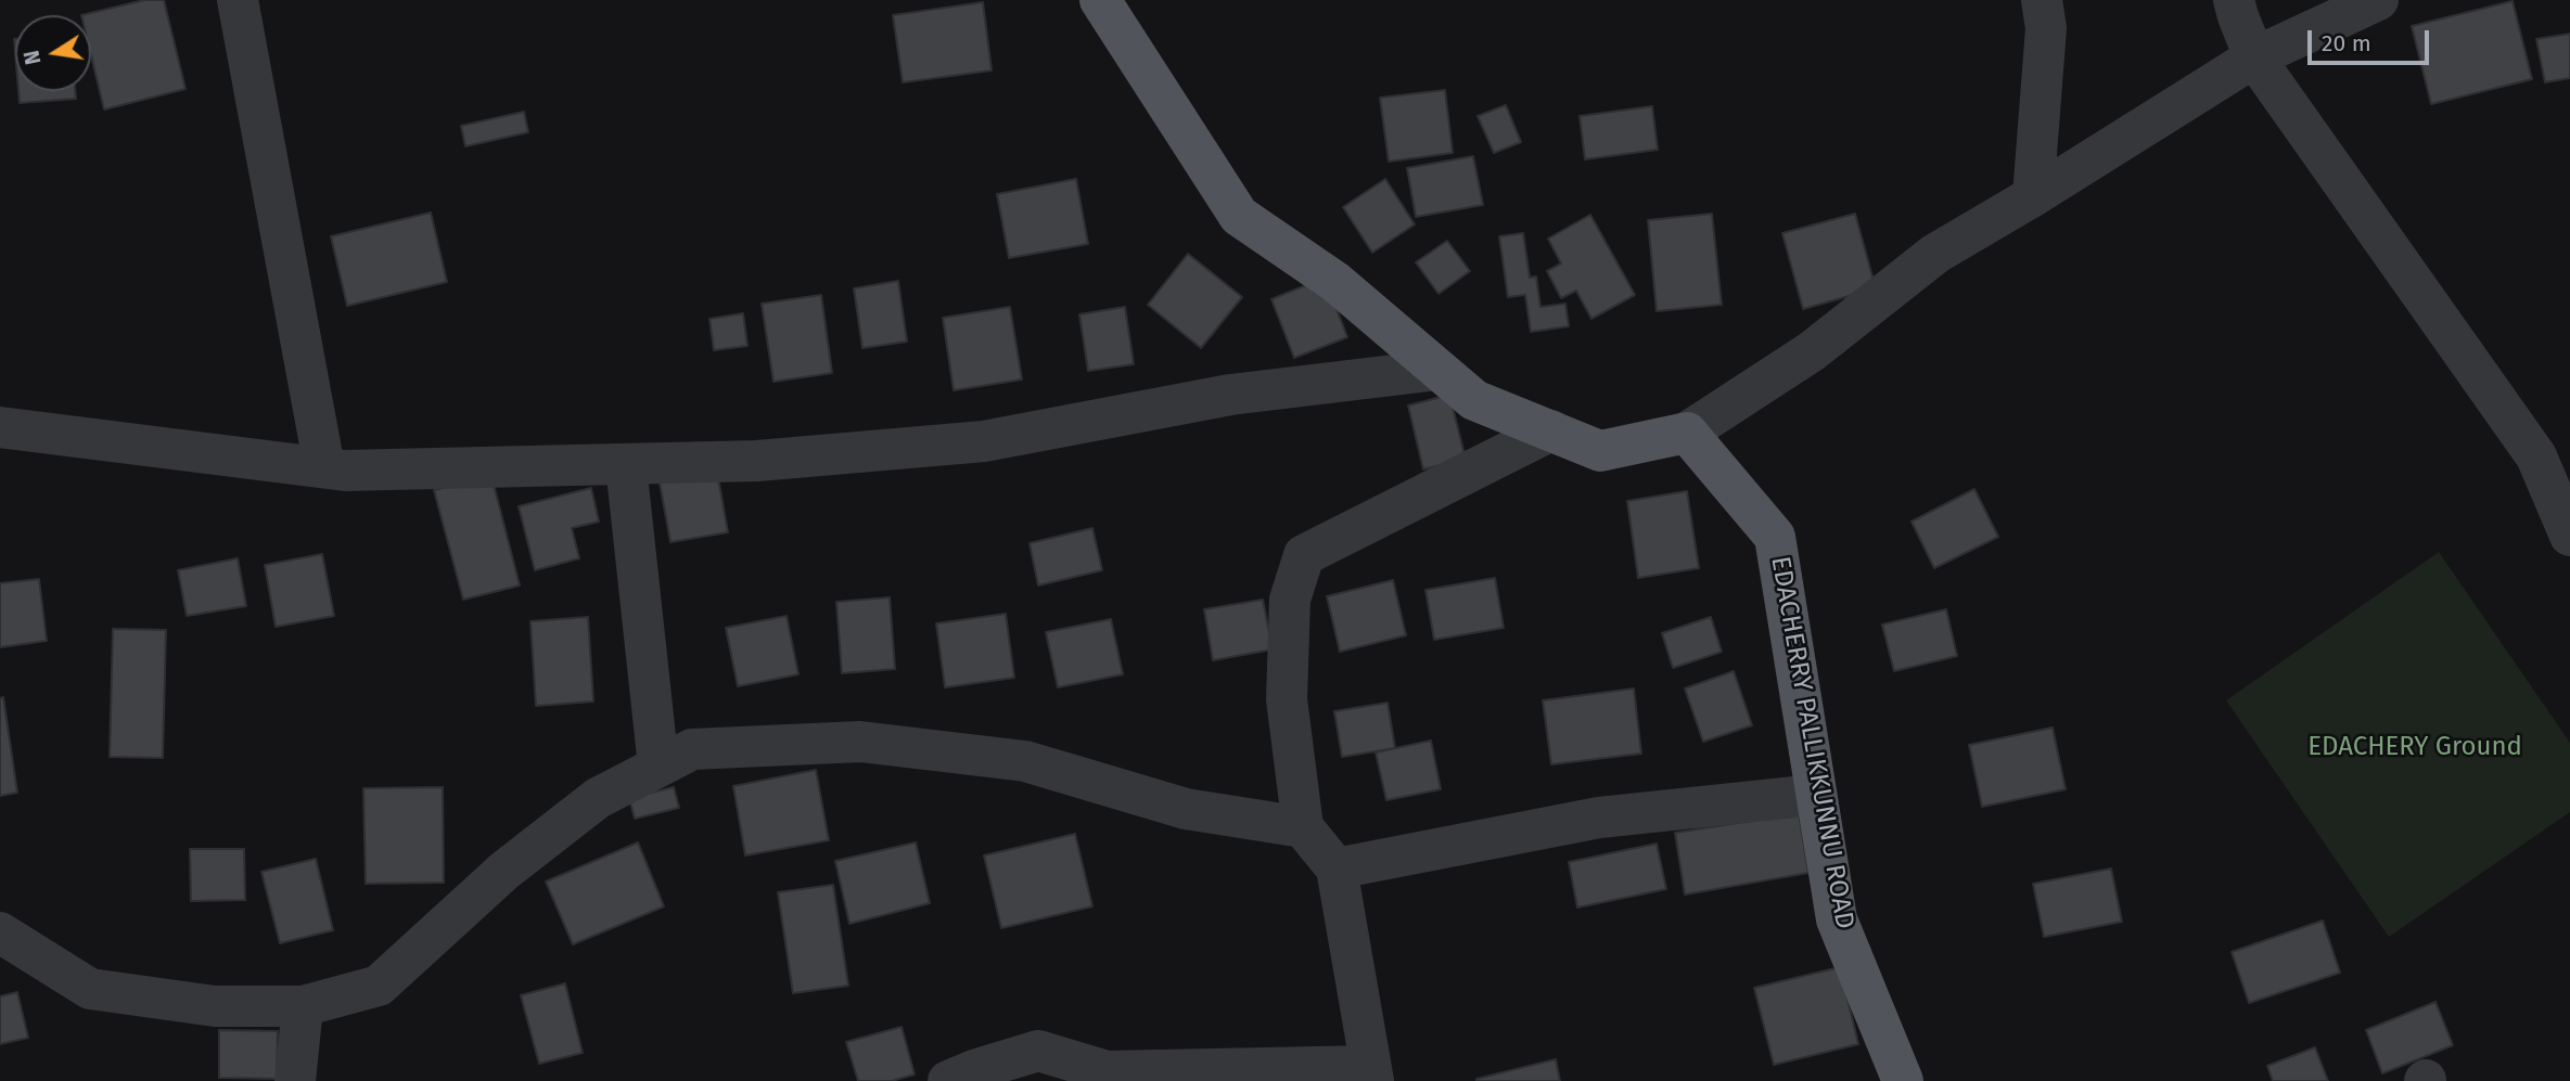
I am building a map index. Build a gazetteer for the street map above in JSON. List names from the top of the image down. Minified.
{"streets":{"main road":["EDACHERRY PALLIKKUNNU ROAD"]},"parks":["EDACHERY Ground"],"scale_bar":"20 m","north":"left"}
